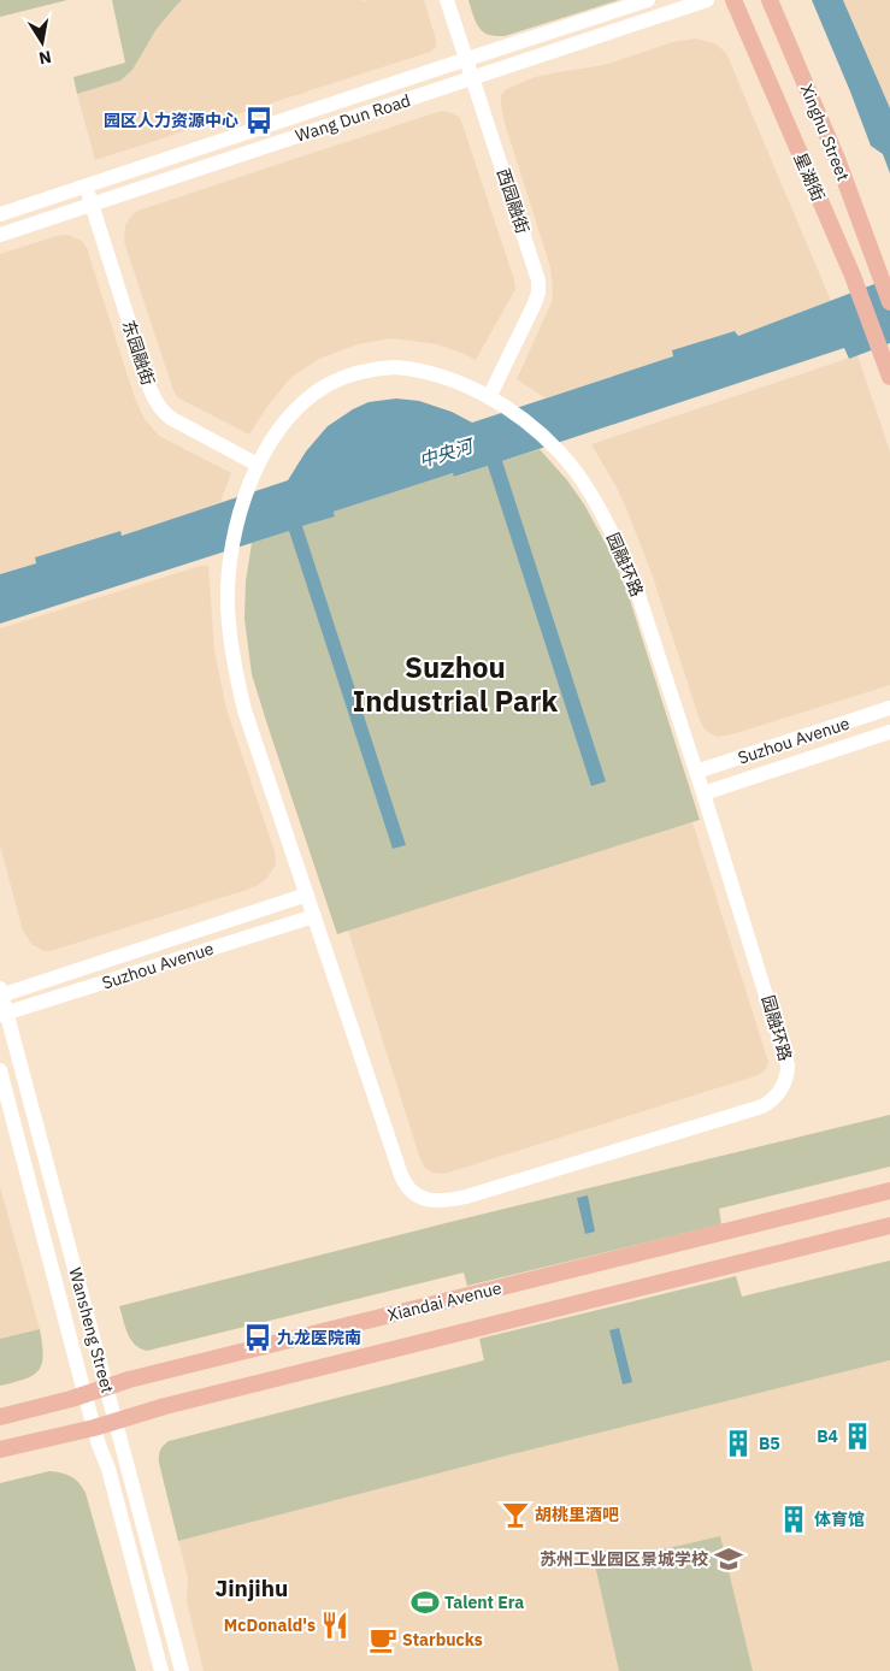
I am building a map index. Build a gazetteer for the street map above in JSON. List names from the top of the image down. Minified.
{"streets":{"main road":["Wang Dun Road","Xinghu Street","星湖街","西园融街","东园融街","园融环路","Suzhou Avenue","Xiandai Avenue","Wansheng Street"]},"crossings":[["Wang Dun Road","西园融街"],["Wang Dun Road","东园融街"],["西园融街","园融环路"],["东园融街","园融环路"],["园融环路","Suzhou Avenue"],["Suzhou Avenue","Wansheng Street"],["Xiandai Avenue","Wansheng Street"]],"districts":["Suzhou Industrial Park","Jinjihu"],"water":["中央河"],"places":{"bus stop":["园区人力资源中心","九龙医院南"],"building":["B4","B5","体育馆"],"bar":["胡桃里酒吧"],"school or university":["苏州工业园区景城学校"],"sports":["Talent Era"],"restaurant":["McDonald's"],"cafe":["Starbucks"]},"north":"bottom"}
